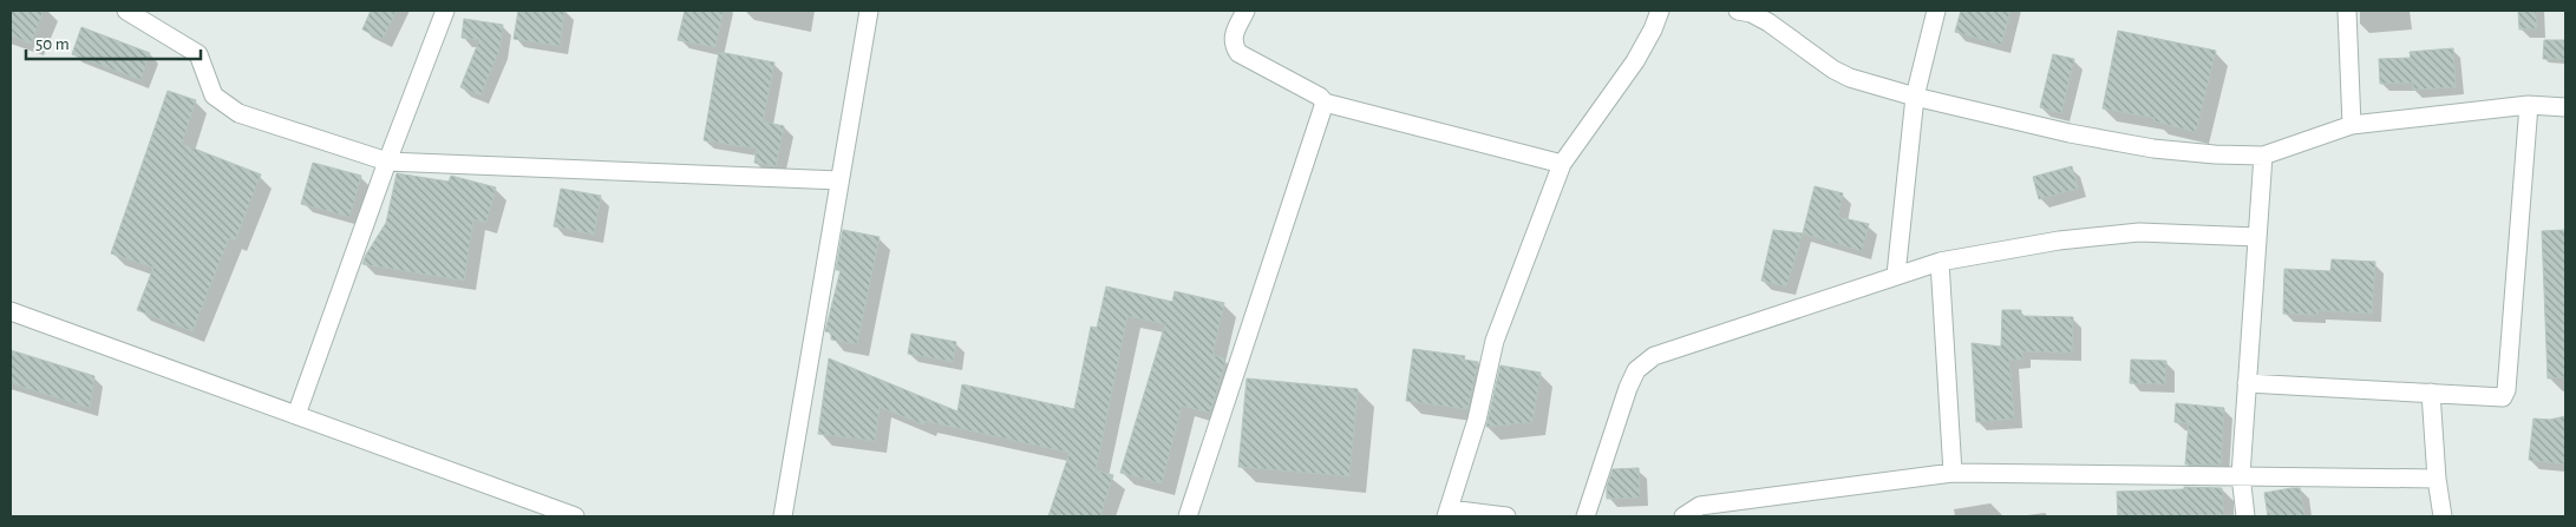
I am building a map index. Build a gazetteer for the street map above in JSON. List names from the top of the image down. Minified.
{"scale_bar":"50 m"}
